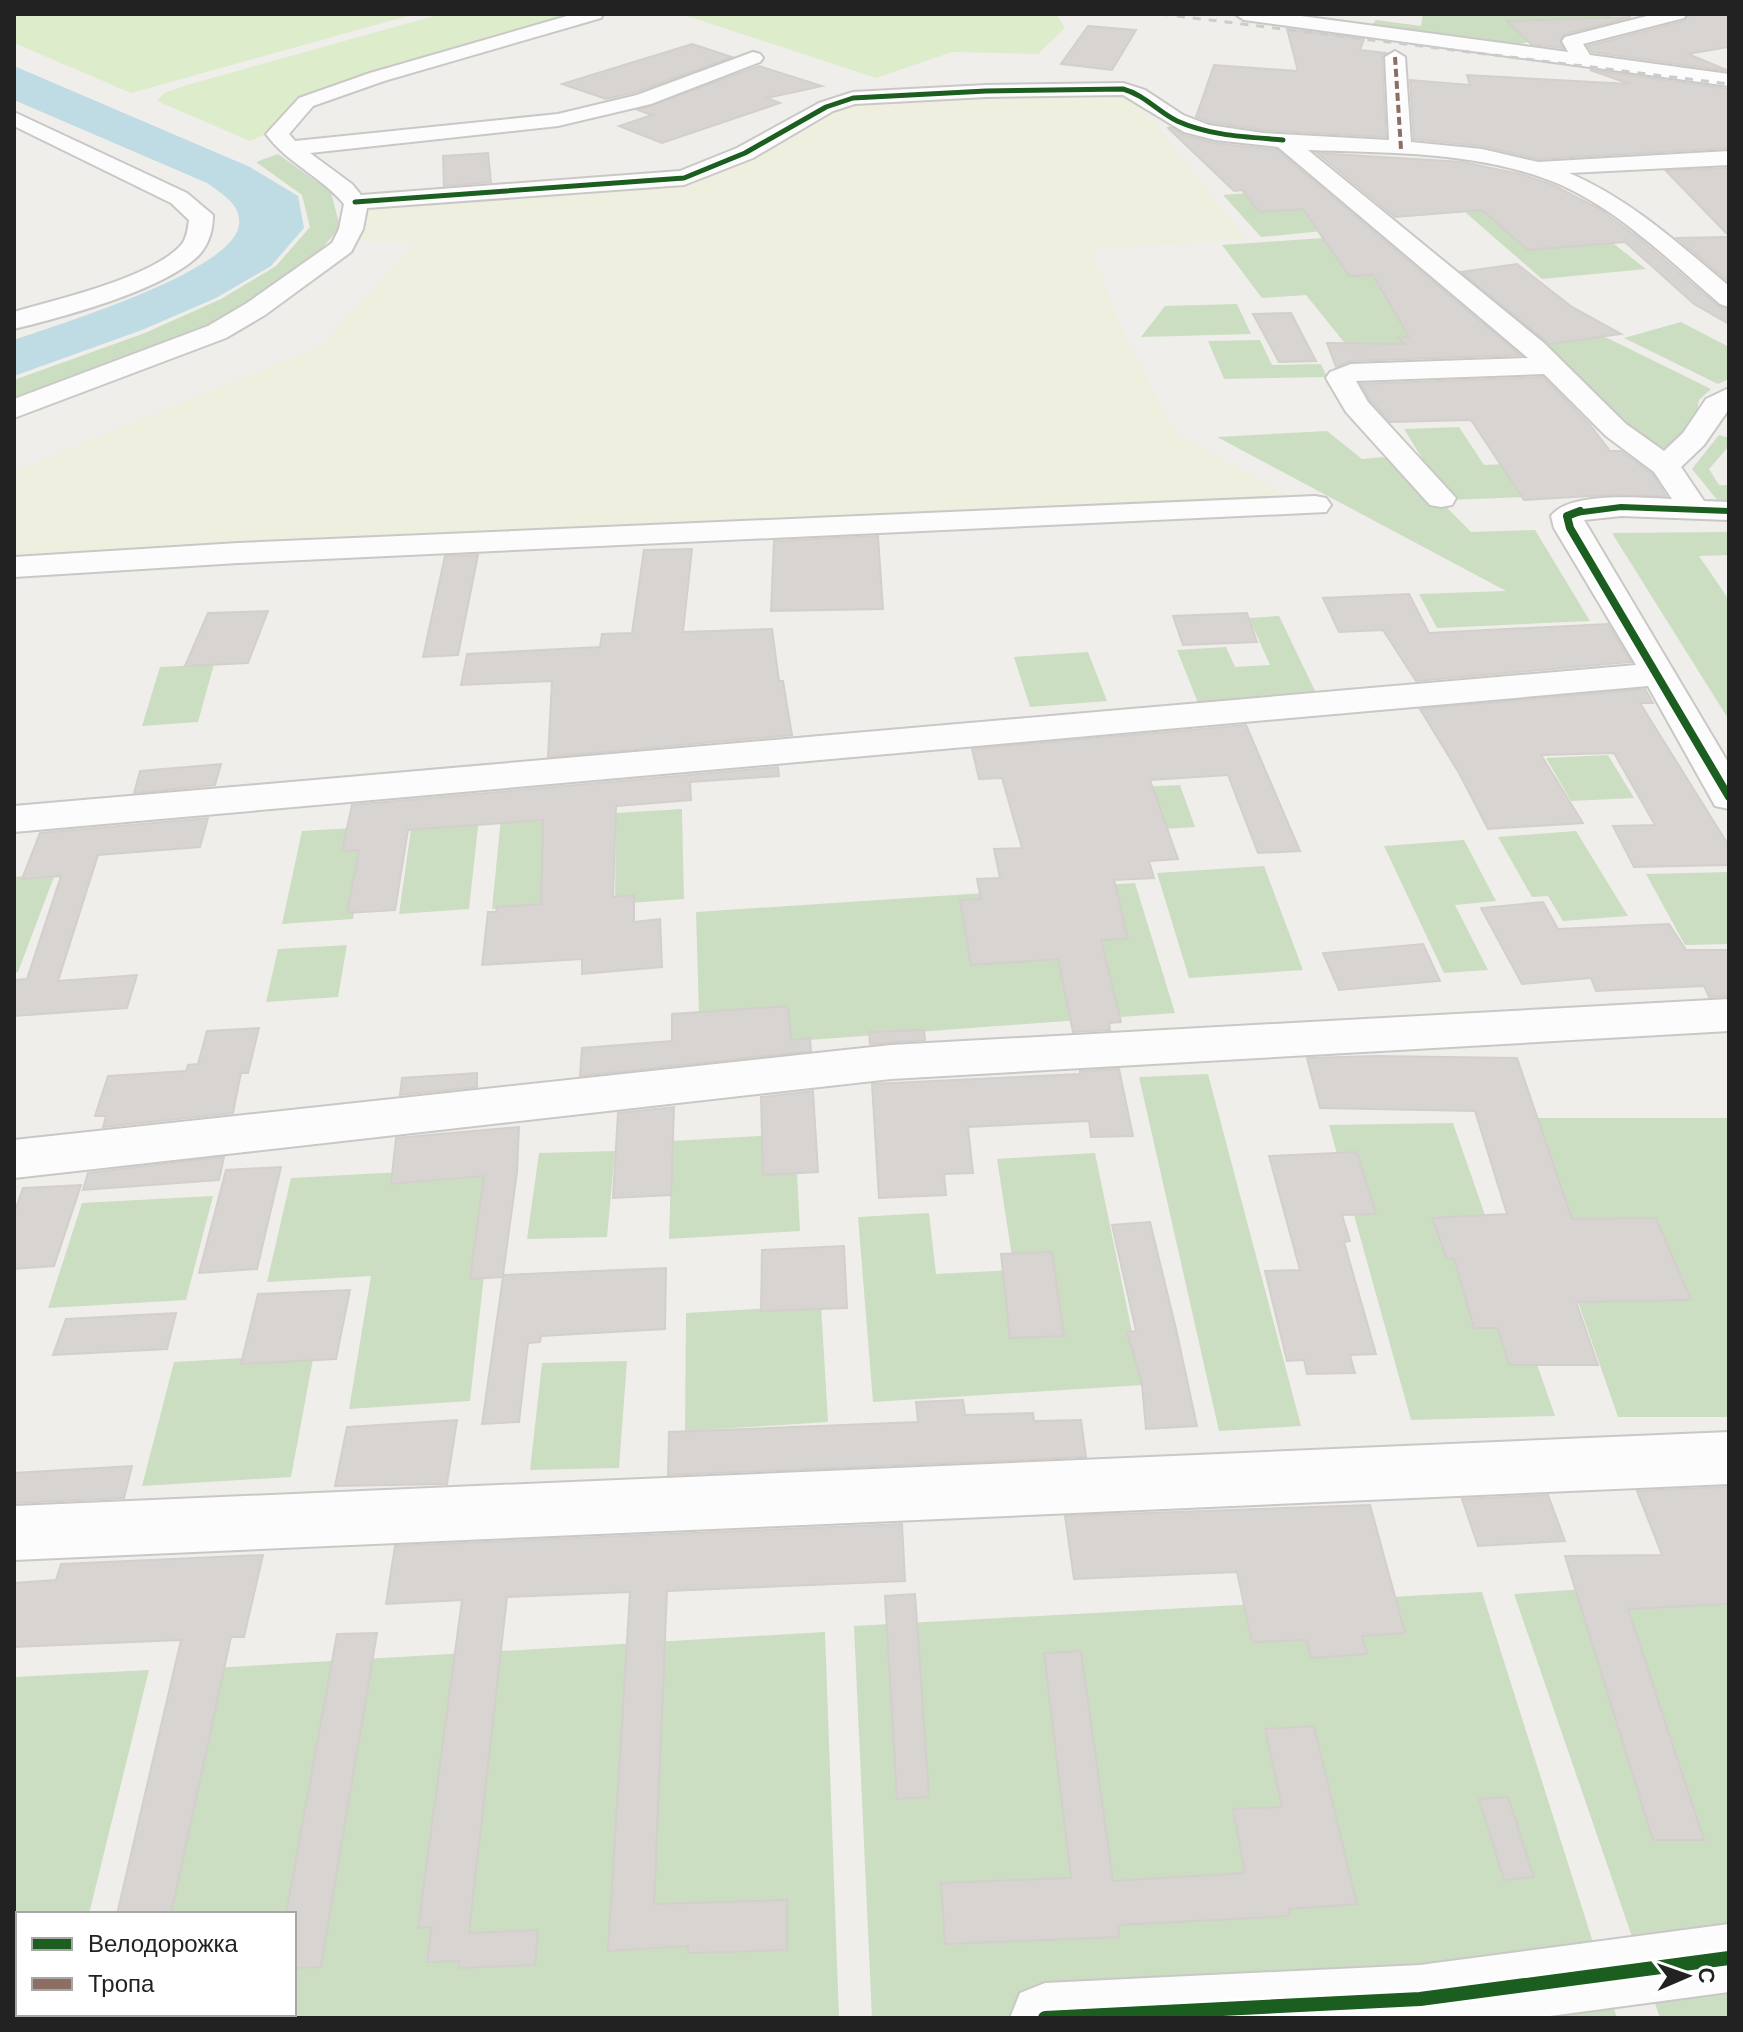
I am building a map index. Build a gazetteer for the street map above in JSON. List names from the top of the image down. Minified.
{"legend":["Велодорожка","Тропа"],"north":"right"}
